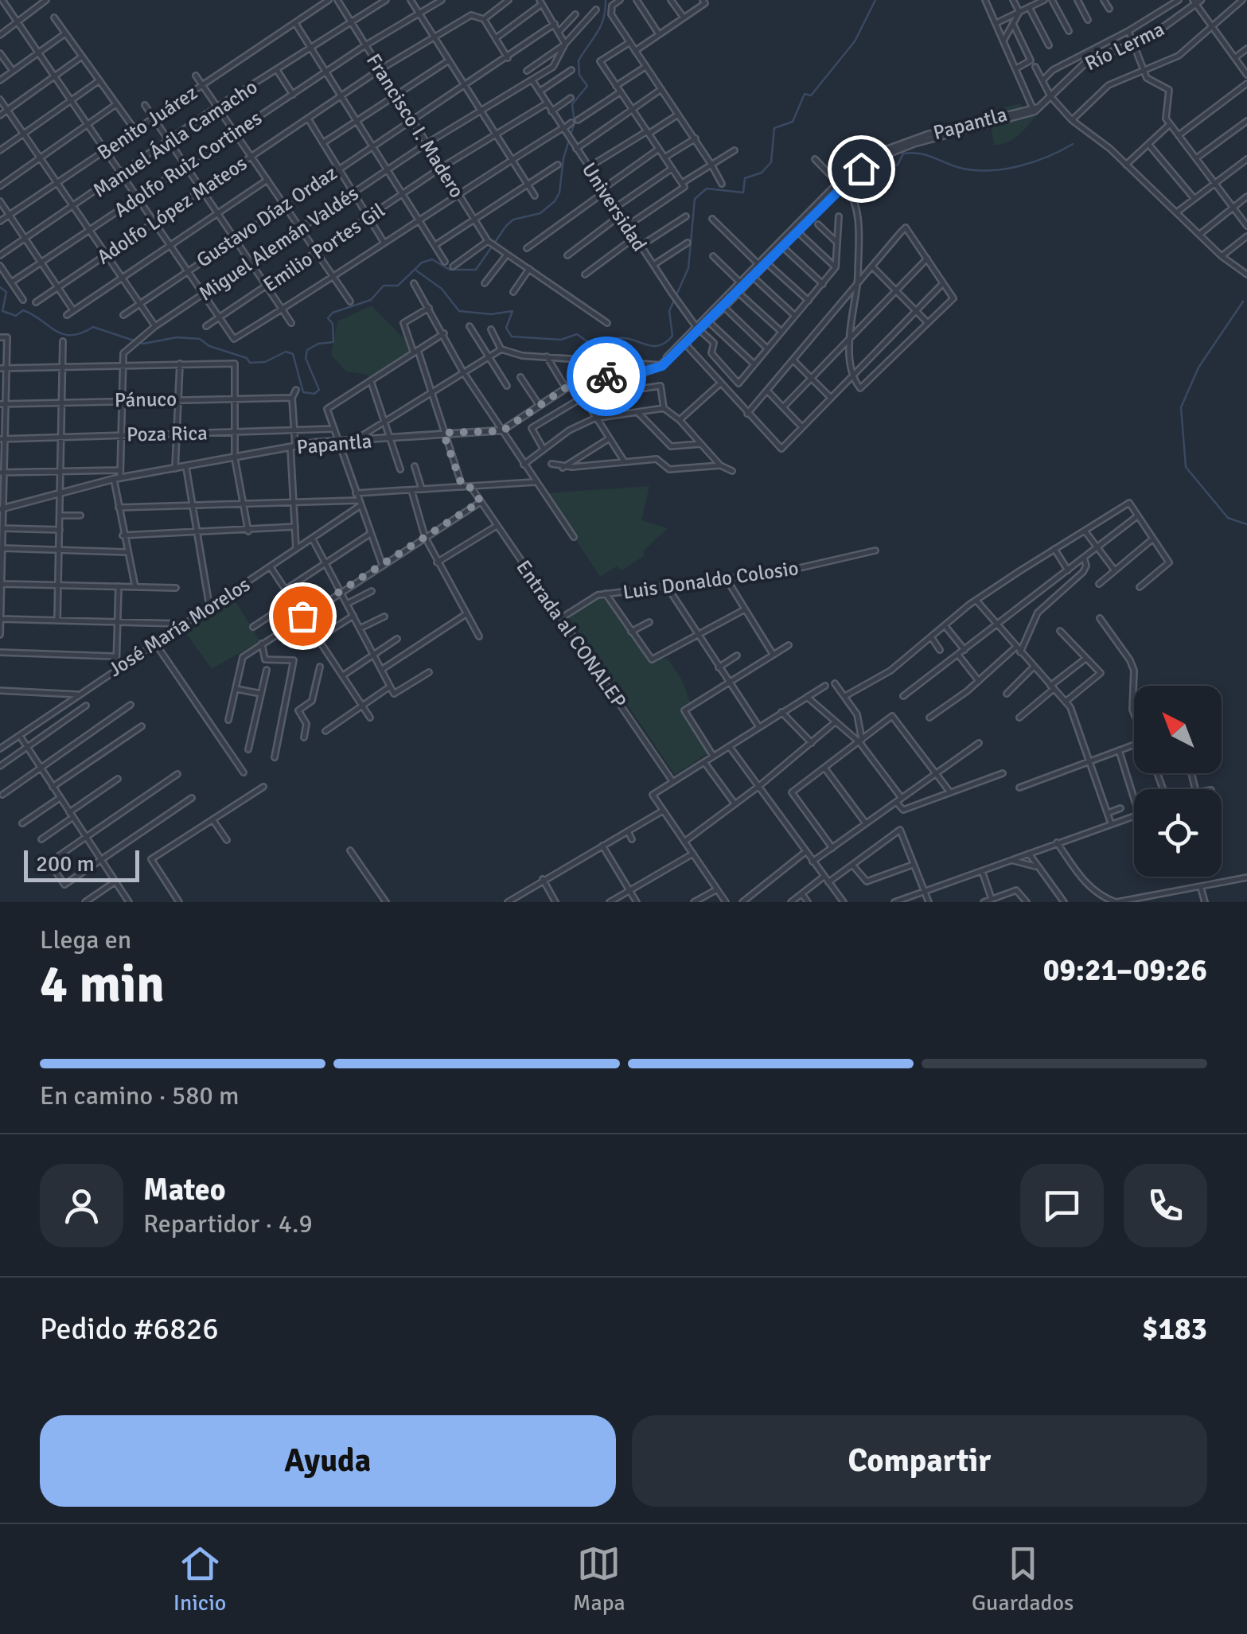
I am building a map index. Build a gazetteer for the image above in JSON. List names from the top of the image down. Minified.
{"streets":{"street":["Río Lerma","Benito Juárez","Papantla","Francisco I. Madero","Manuel Ávila Camacho","Adolfo Ruiz Cortines","Universidad","Adolfo López Mateos","Gustavo Díaz Ordaz","Miguel Alemán Valdés","Emilio Portes Gil","Pánuco","Poza Rica","Luis Donaldo Colosio","José María Morelos","Entrada al CONALEP"]},"crossings":[["Papantla","Universidad"],["Francisco I. Madero","Manuel Ávila Camacho"],["Francisco I. Madero","Adolfo Ruiz Cortines"],["Francisco I. Madero","Adolfo López Mateos"],["Francisco I. Madero","Gustavo Díaz Ordaz"],["Francisco I. Madero","Miguel Alemán Valdés"],["Francisco I. Madero","Emilio Portes Gil"],["Universidad","Miguel Alemán Valdés"],["Universidad","Emilio Portes Gil"],["Luis Donaldo Colosio","Entrada al CONALEP"]],"scale_bar":"200 m","north":"top left","page":{"scale":"200 m","heading":["4 min","Llega en","09:21–09:26"],"panel":["Mateo","Repartidor · 4.9","Pedido #6826","$183"],"bar":"En camino · 580 m","buttons":["Ayuda","Compartir"],"tabs":["Inicio","Mapa","Guardados"]}}
